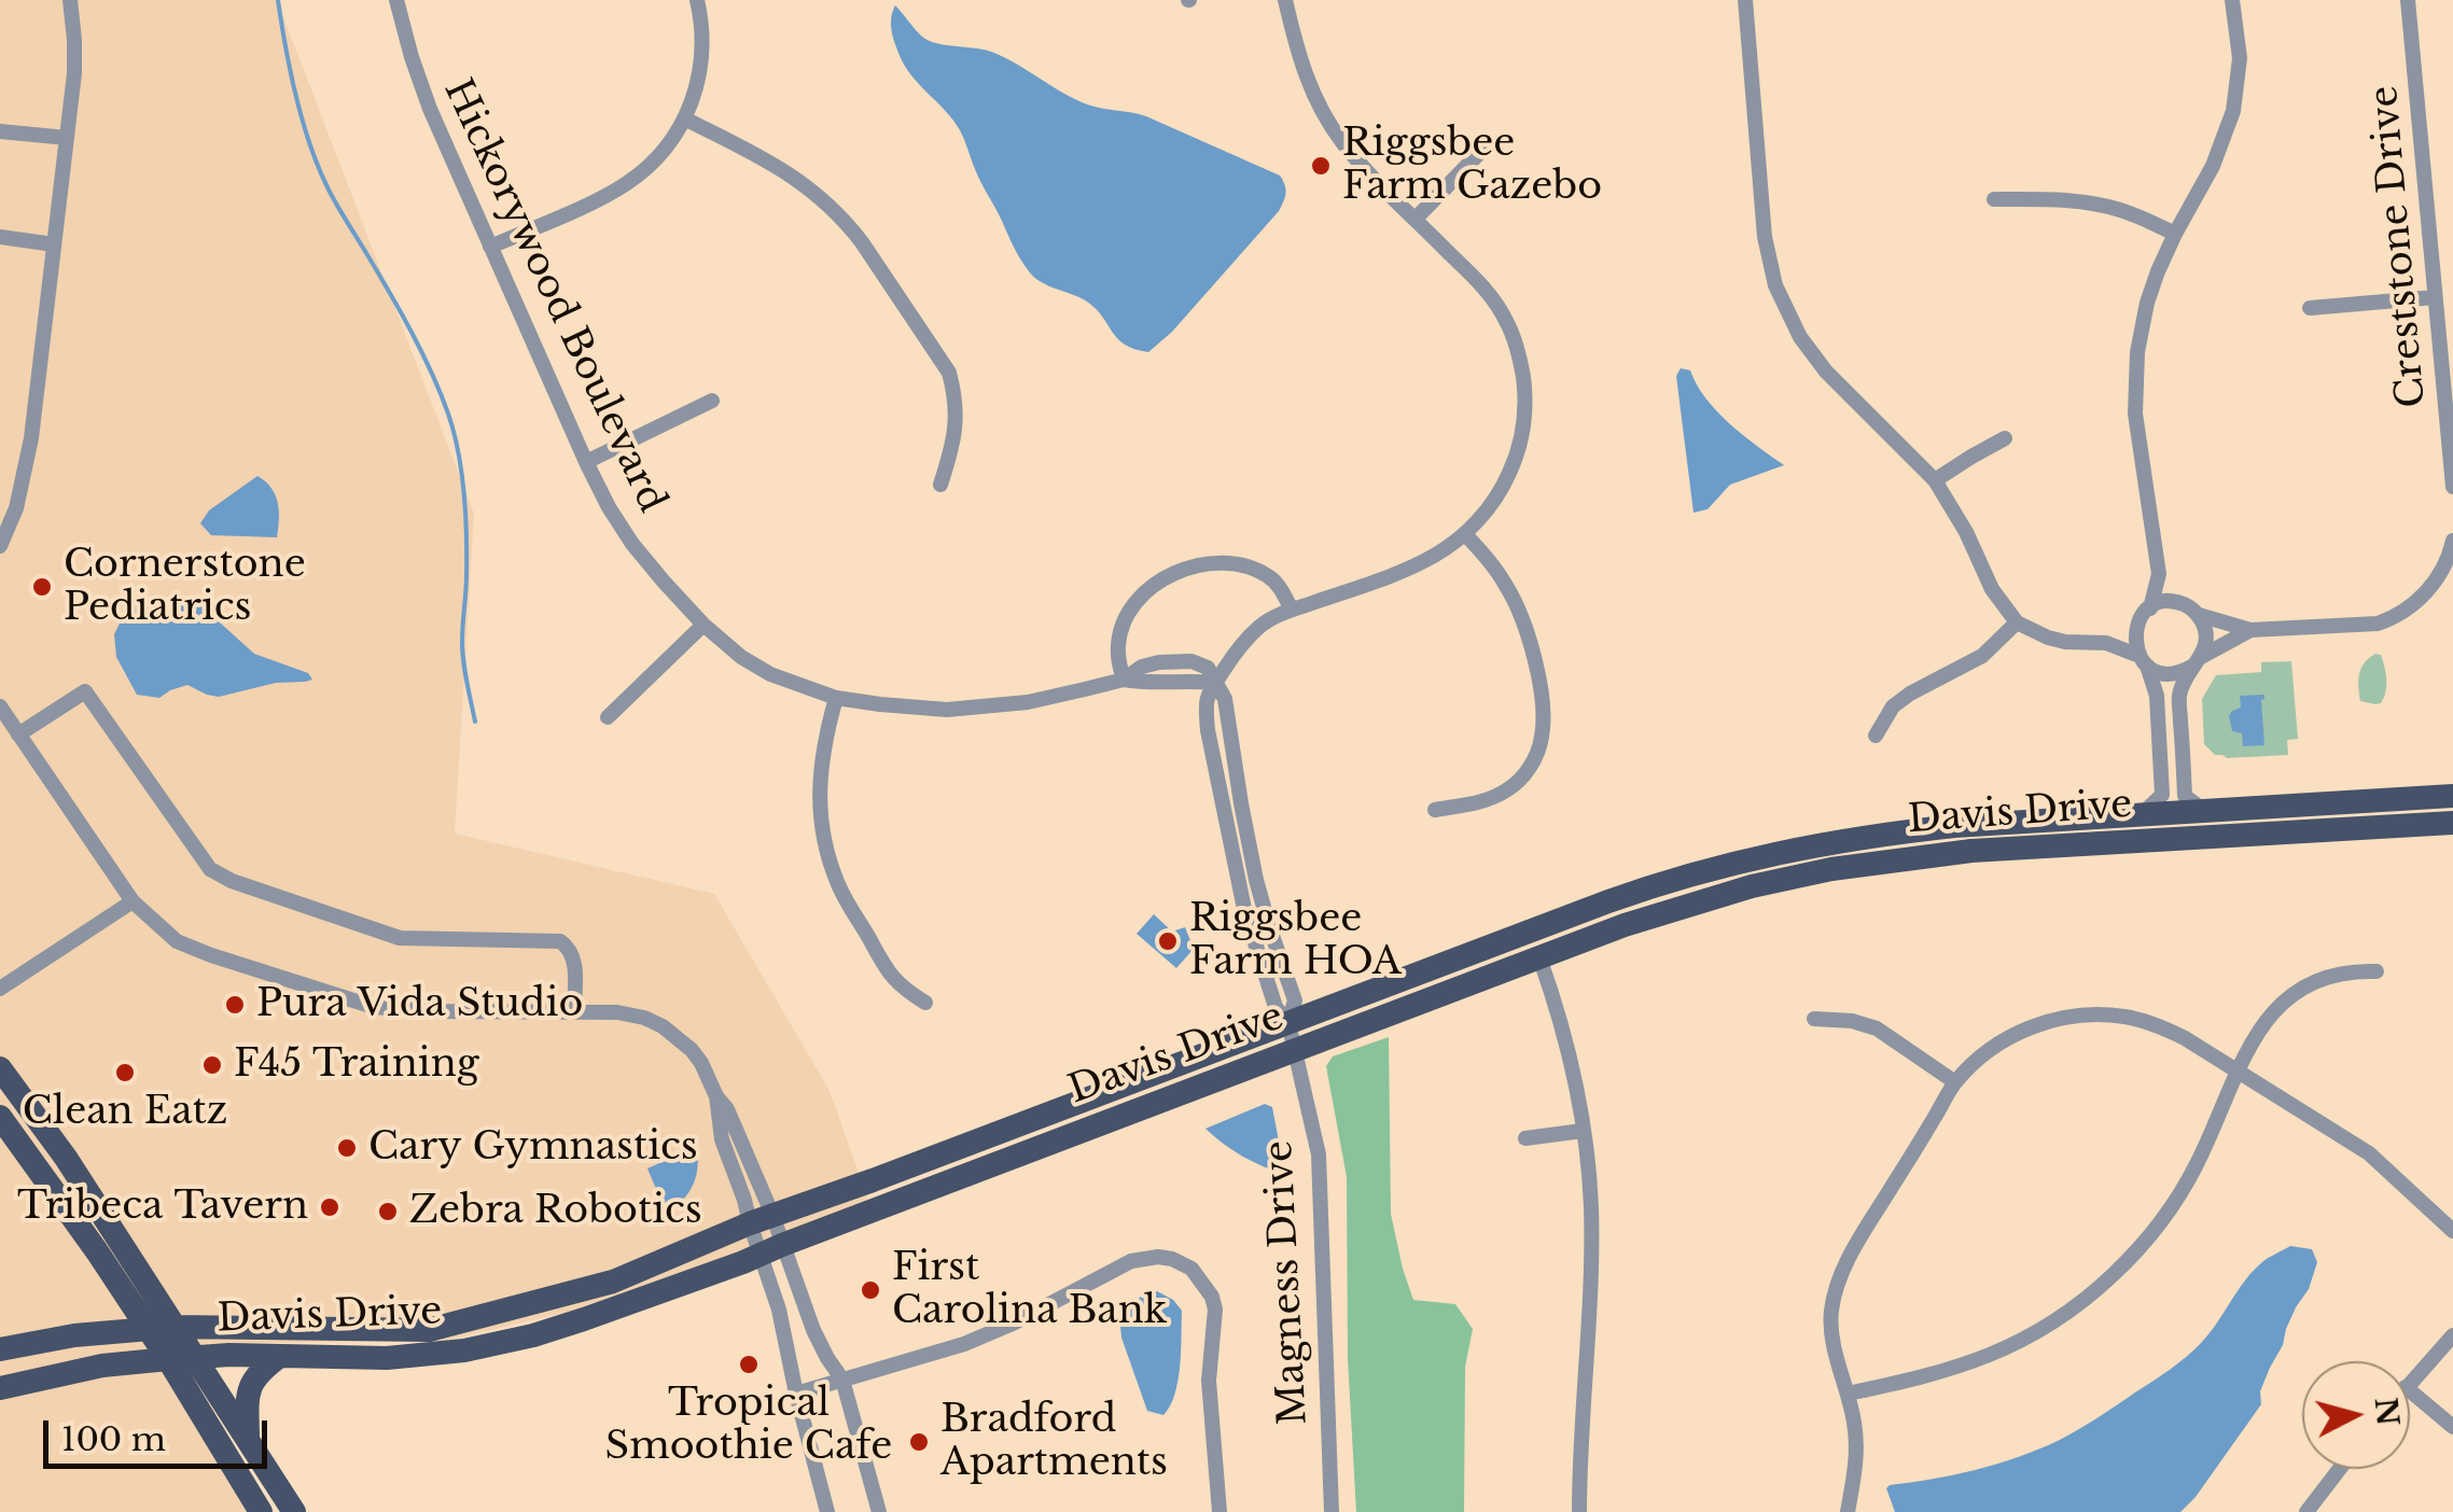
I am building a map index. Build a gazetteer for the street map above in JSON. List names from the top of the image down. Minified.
{"streets":{"main road":["Davis Drive"],"street":["Creststone Drive","Hickorywood Boulevard","Magness Drive"]},"crossings":[["Hickorywood Boulevard","Magness Drive"],["Davis Drive","Magness Drive"]],"places":["Riggsbee Farm Gazebo","Cornerstone Pediatrics","Riggsbee Farm HOA","Pura Vida Studio","F45 Training","Clean Eatz","Cary Gymnastics","Tribeca Tavern","Zebra Robotics","First Carolina Bank","Tropical Smoothie Cafe","Bradford Apartments"],"scale_bar":"100 m","north":"right"}
